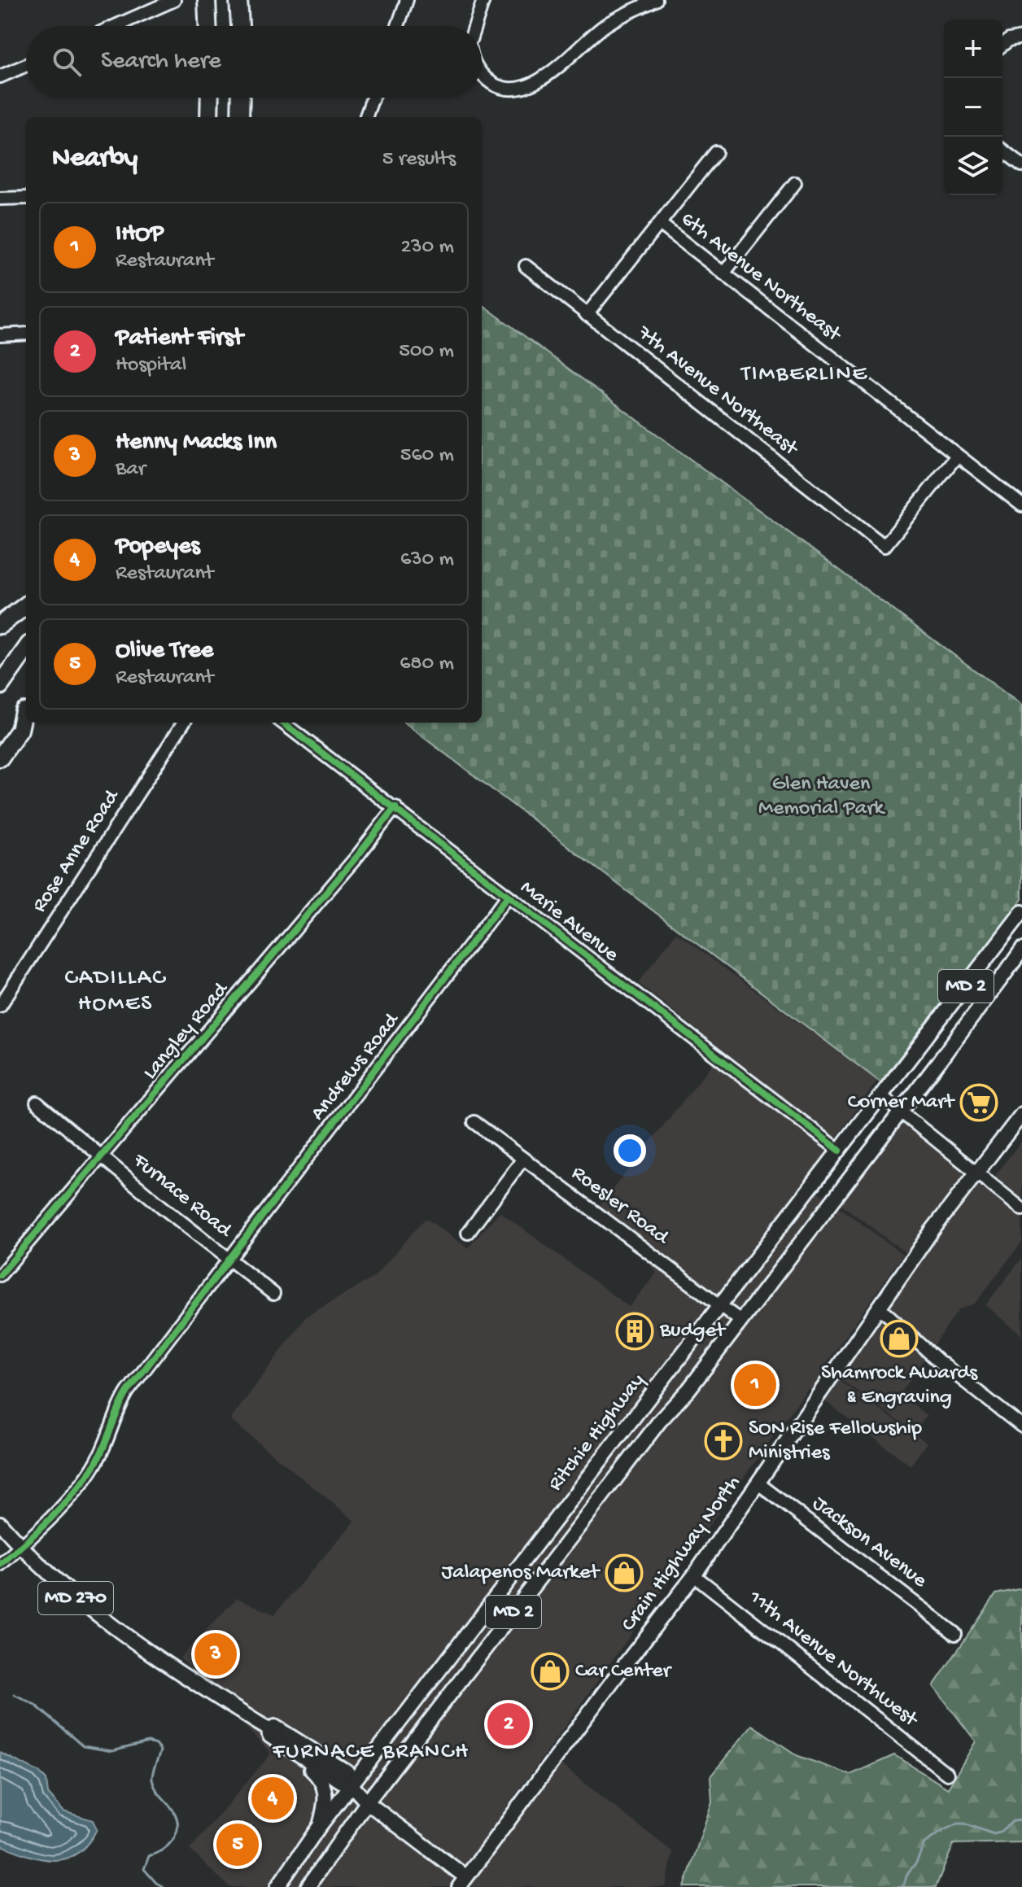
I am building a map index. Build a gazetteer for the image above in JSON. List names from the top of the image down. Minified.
{"streets":{"main road":["MD 2","Ritchie Highway","Crain Highway North","MD 270"],"street":["6th Avenue Northeast","7th Avenue Northeast","Rose Anne Road","Marie Avenue","Langley Road","Andrews Road","Furnace Road","Roesler Road","Jackson Avenue","11th Avenue Northwest"]},"crossings":[["6th Avenue Northeast","7th Avenue Northeast"],["Marie Avenue","Langley Road"],["Marie Avenue","Andrews Road"],["Marie Avenue","Ritchie Highway"],["Langley Road","Furnace Road"],["Andrews Road","Furnace Road"],["Andrews Road","MD 270"],["Roesler Road","Ritchie Highway"],["Ritchie Highway","MD 270"],["Jackson Avenue","Crain Highway North"],["Crain Highway North","MD 270"],["Crain Highway North","11th Avenue Northwest"]],"districts":["TIMBERLINE","CADILLAC HOMES","FURNACE BRANCH"],"parks":["Glen Haven Memorial Park"],"places":{"supermarket":["Corner Mart"],"building":["Budget"],"shop":["Shamrock Awards & Engraving","Jalapenos Market","Car Center"],"church":["SON Rise Fellowship Ministries"]},"page":{"map_buttons":["+","−"],"search":"Search here","heading":["Nearby","5 results"],"list":[{"mark":"1","name":"IHOP","note":"Restaurant","value":"230 m"},{"mark":"2","name":"Patient First","note":"Hospital","value":"500 m"},{"mark":"3","name":"Henny Macks Inn","note":"Bar","value":"560 m"},{"mark":"4","name":"Popeyes","note":"Restaurant","value":"630 m"},{"mark":"5","name":"Olive Tree","note":"Restaurant","value":"680 m"}],"pins":["1","3","2","4","5"]}}
